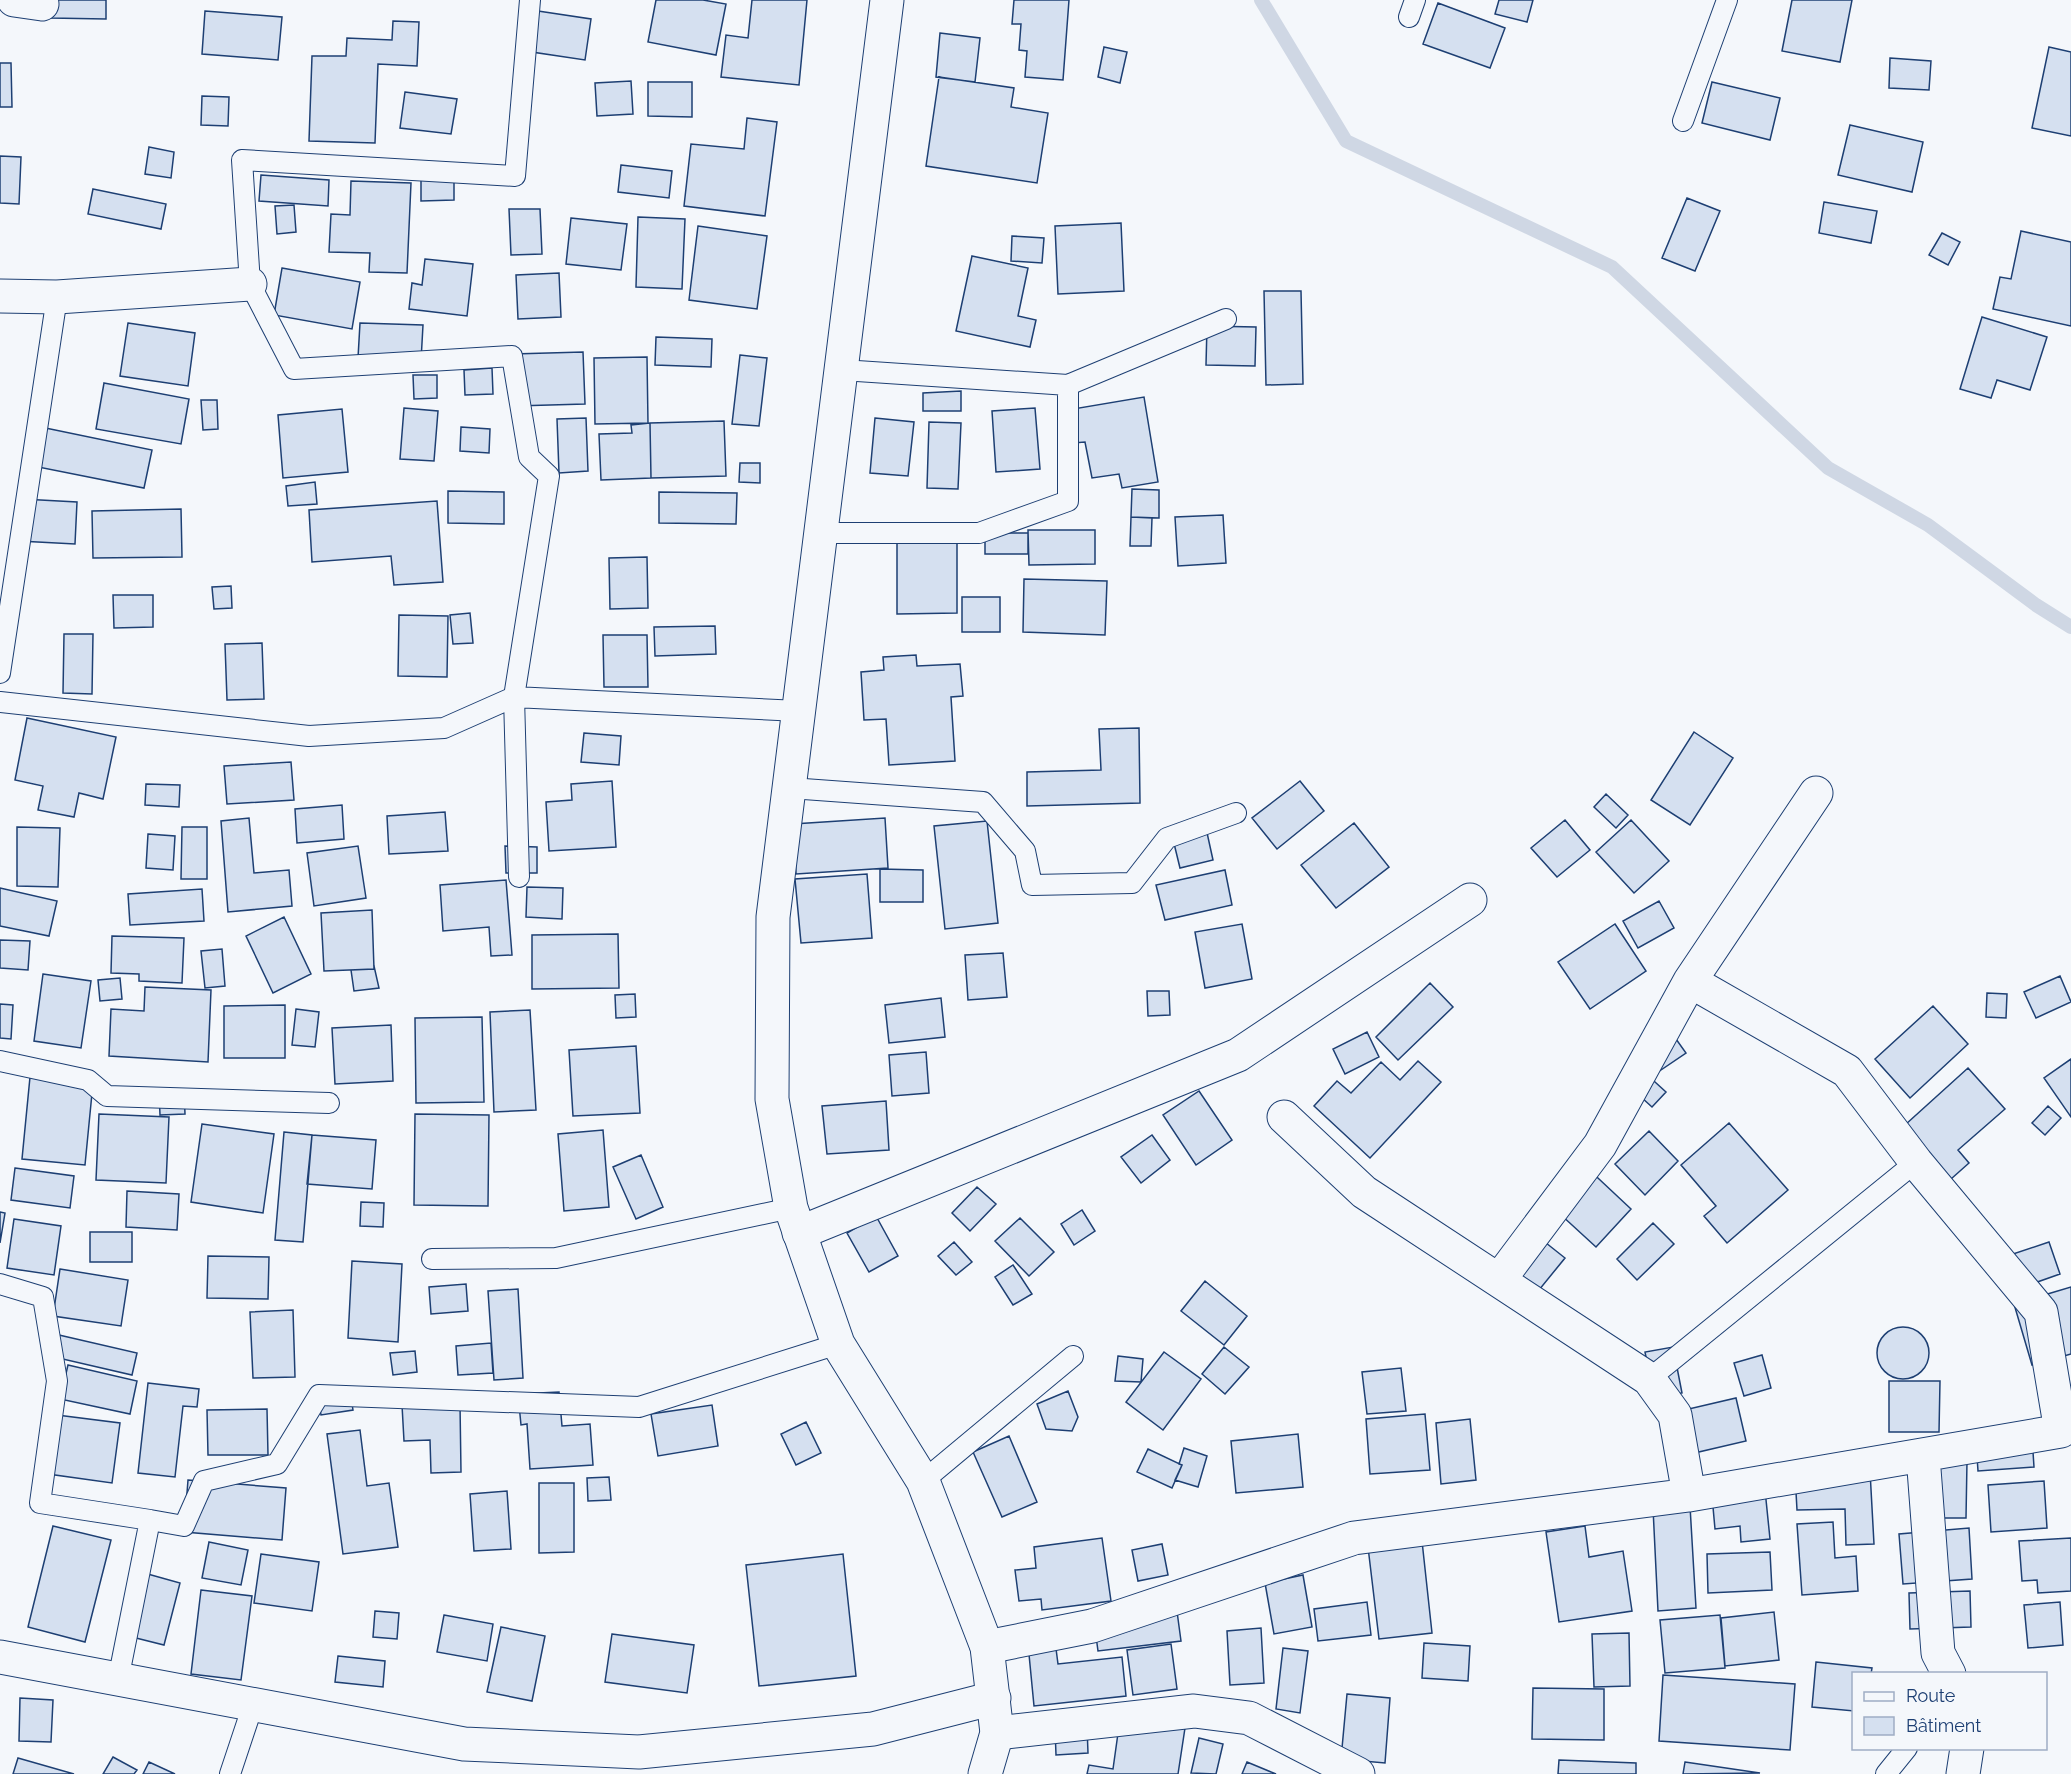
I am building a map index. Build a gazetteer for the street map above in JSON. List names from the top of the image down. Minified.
{"legend":["Route","Bâtiment"]}
